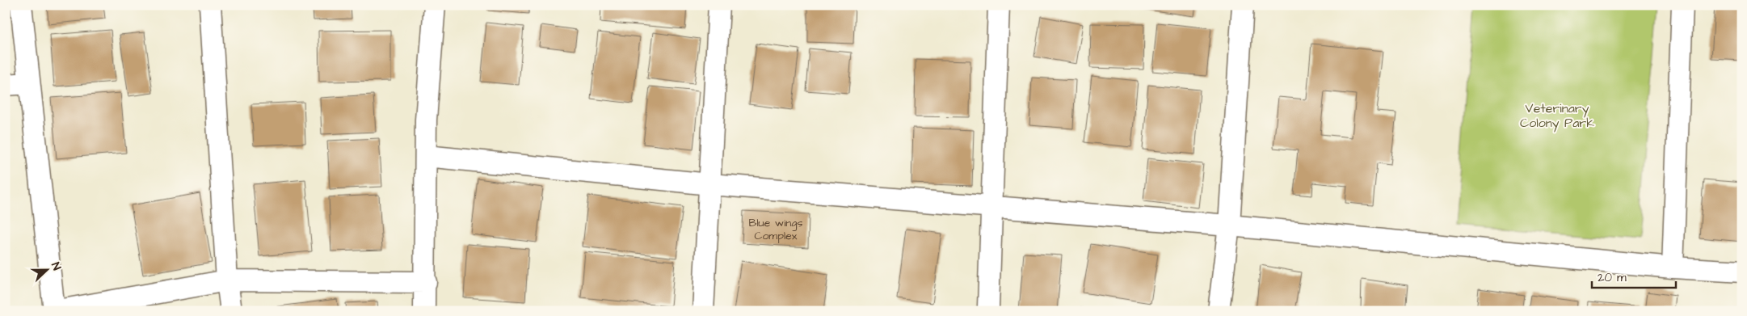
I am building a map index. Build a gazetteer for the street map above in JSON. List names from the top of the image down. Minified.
{"parks":["Veterinary Colony Park"],"house_numbers":["Blue wings Complex"],"scale_bar":"20 m","north":"right"}
